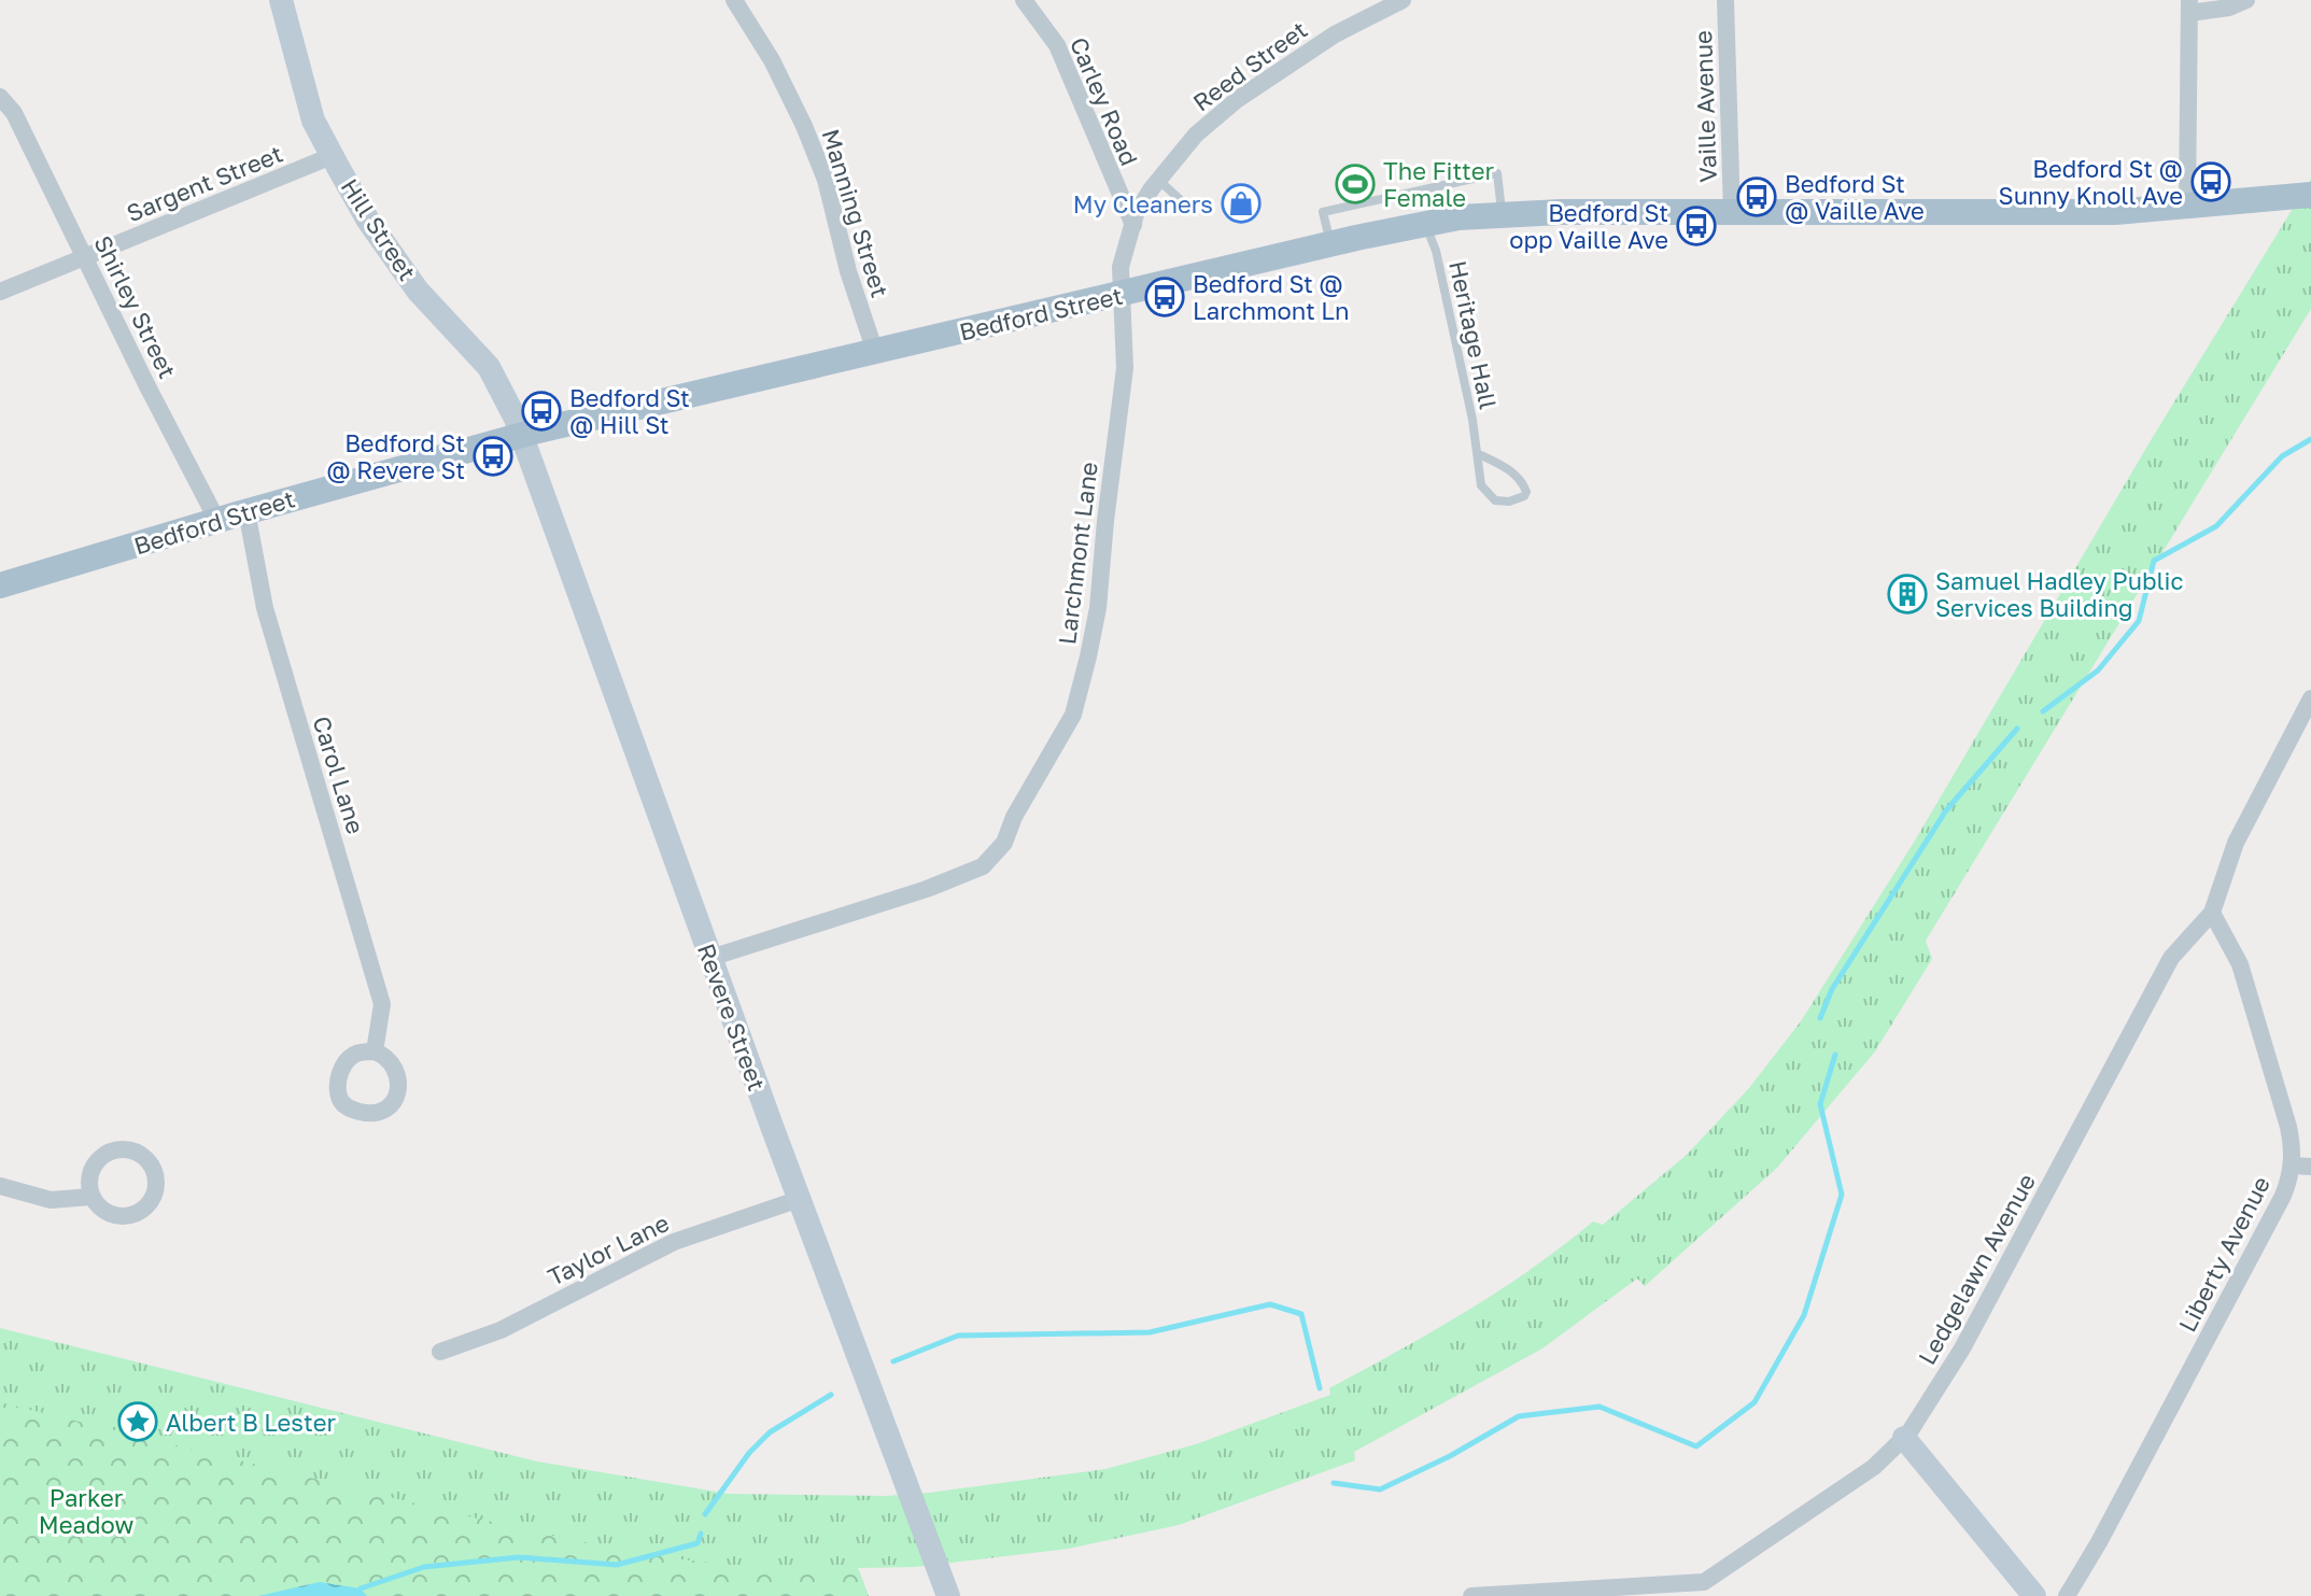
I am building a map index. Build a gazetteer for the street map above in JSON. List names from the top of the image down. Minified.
{"streets":{"main road":["Bedford Street"],"street":["Reed Street","Carley Road","Vaille Avenue","Sargent Street","Manning Street","Hill Street","Shirley Street","Larchmont Lane","Carol Lane","Revere Street","Taylor Lane","Liberty Avenue","Ledgelawn Avenue"],"lane":["Heritage Hall"]},"crossings":[["Reed Street","Carley Road"],["Reed Street","Bedford Street"],["Reed Street","Larchmont Lane"],["Vaille Avenue","Bedford Street"],["Sargent Street","Hill Street"],["Sargent Street","Shirley Street"],["Manning Street","Bedford Street"],["Hill Street","Bedford Street"],["Hill Street","Revere Street"],["Shirley Street","Bedford Street"],["Bedford Street","Heritage Hall"],["Bedford Street","Larchmont Lane"],["Bedford Street","Carol Lane"],["Bedford Street","Revere Street"],["Larchmont Lane","Revere Street"],["Revere Street","Taylor Lane"],["Liberty Avenue","Ledgelawn Avenue"]],"parks":["Parker Meadow"],"places":{"bus stop":["Bedford St @ Sunny Knoll Ave","Bedford St @ Vaille Ave","Bedford St opp Vaille Ave","Bedford St @ Larchmont Ln","Bedford St @ Hill St","Bedford St @ Revere St"],"sports":["The Fitter Female"],"shop":["My Cleaners"],"building":["Samuel Hadley Public Services Building"],"place":["Albert B Lester"]}}
